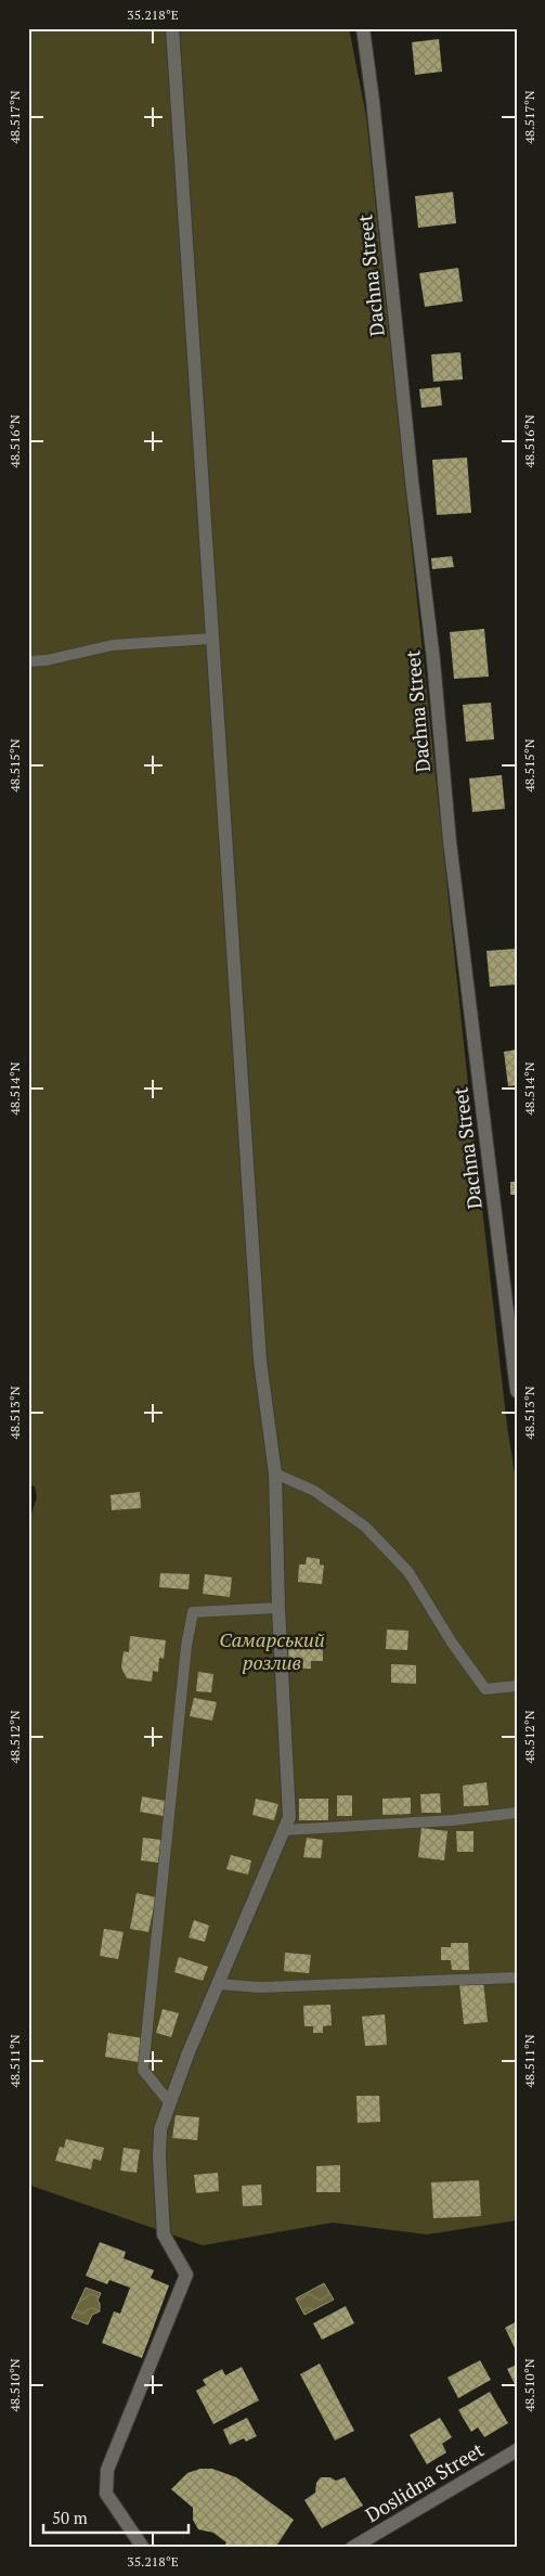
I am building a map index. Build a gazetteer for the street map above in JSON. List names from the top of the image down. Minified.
{"streets":{"street":["Dachna Street","Doslidna Street"]},"parks":["Самарський розлив"],"scale_bar":"50 m","coordinates":["35.218°E","48.517°N","48.516°N","48.515°N","48.514°N","48.513°N","48.512°N","48.511°N","48.510°N"]}
